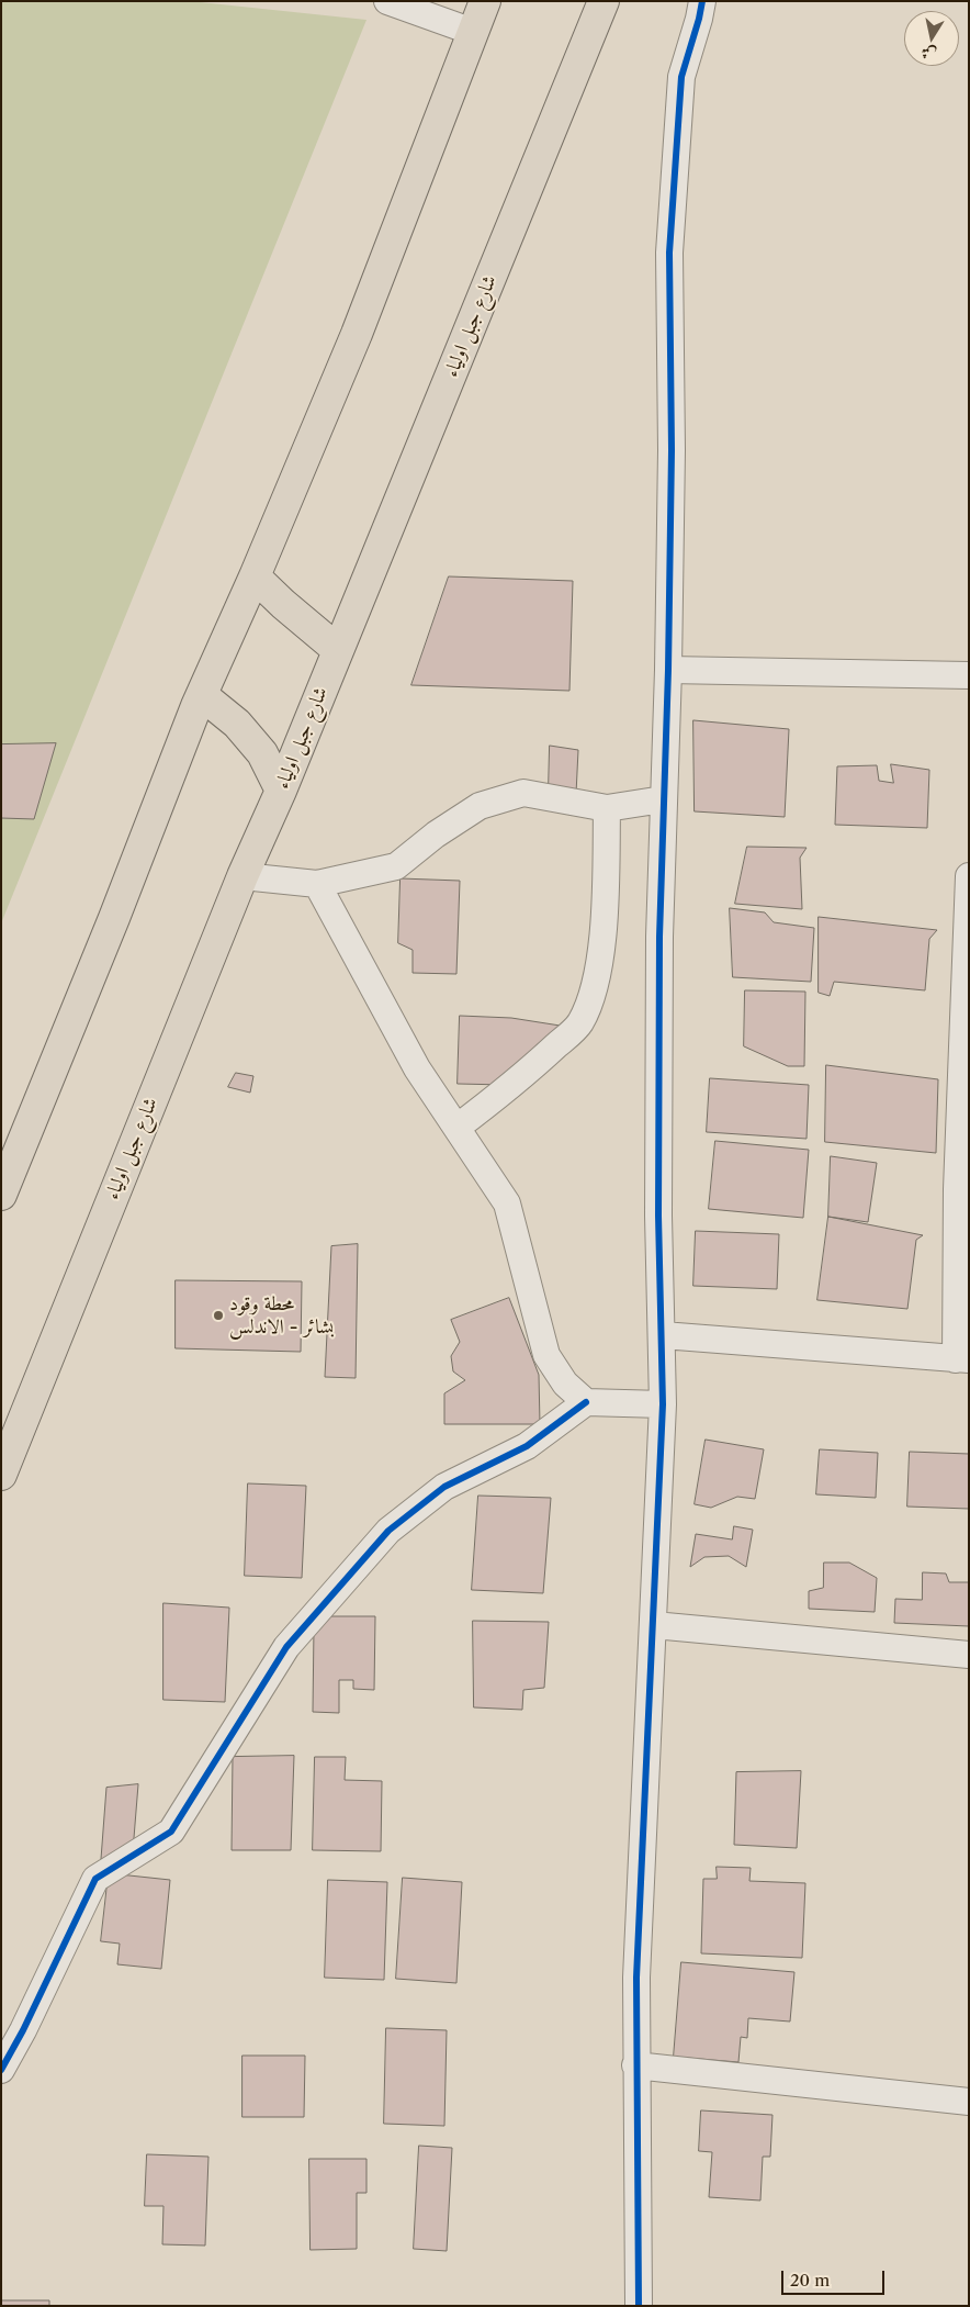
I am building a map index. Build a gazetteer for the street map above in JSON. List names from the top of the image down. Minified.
{"streets":{"highway":["شارع جبل اولياء"]},"places":["محطة وقود بشائر - الاندلس"],"scale_bar":"20 m","north":"bottom"}
